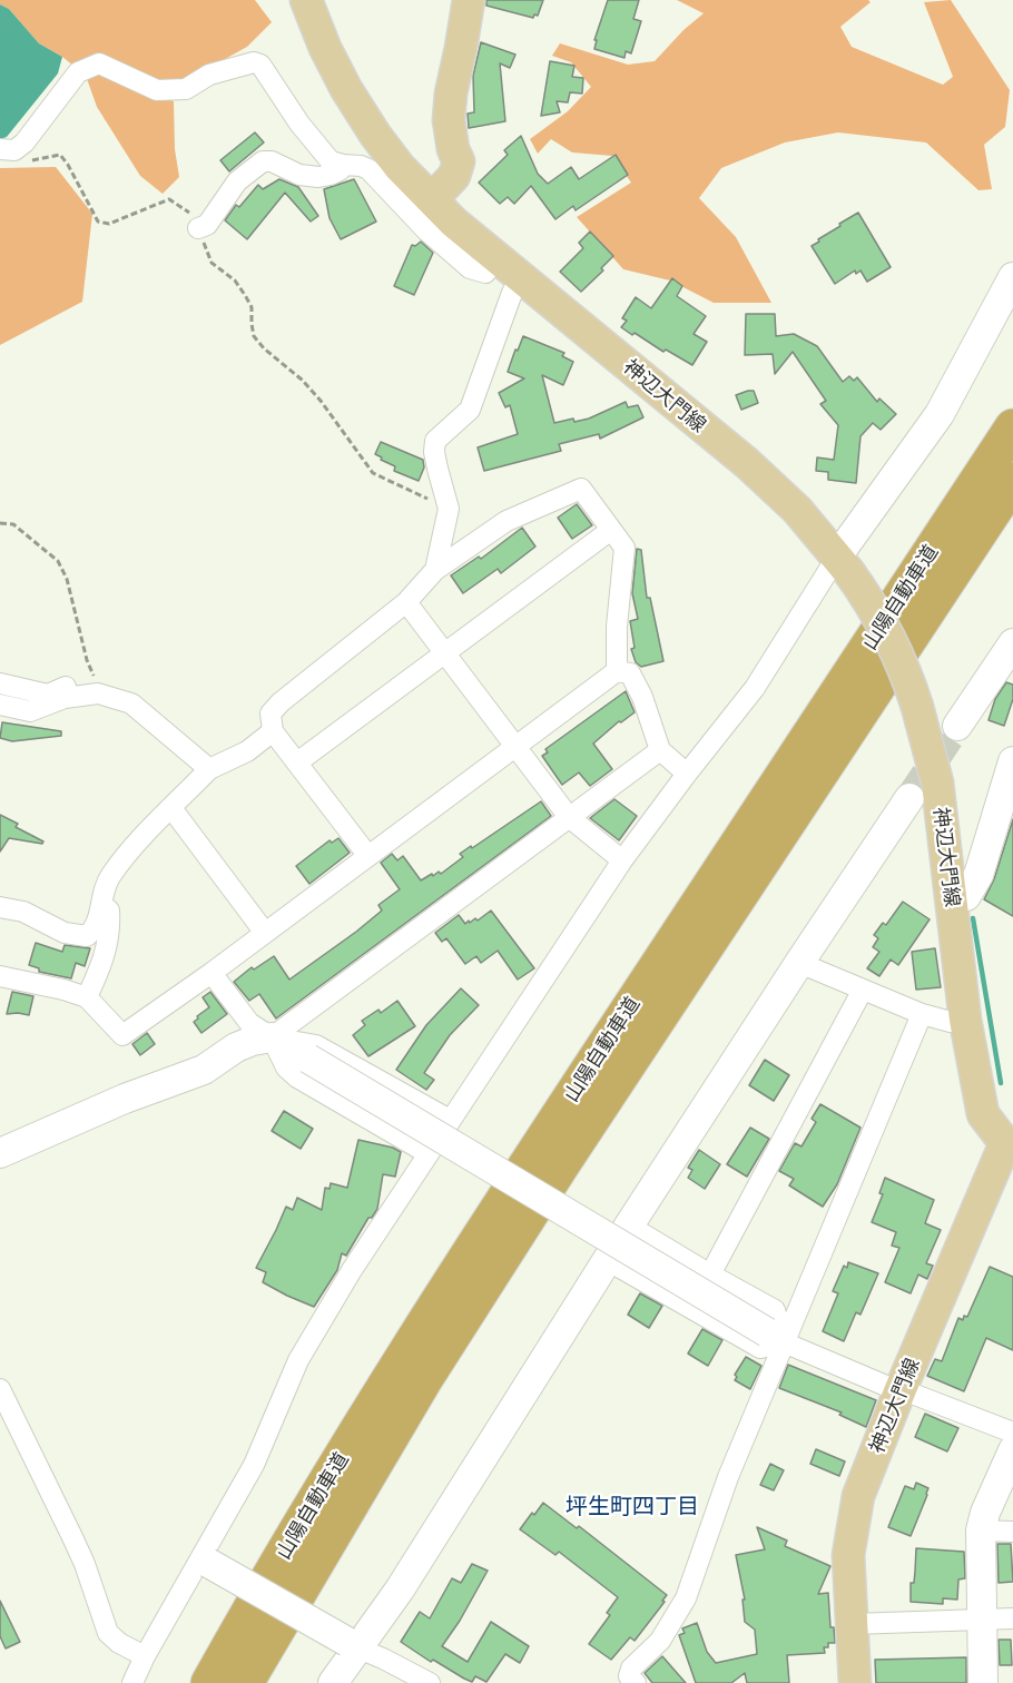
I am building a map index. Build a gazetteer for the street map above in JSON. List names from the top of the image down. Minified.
{"streets":{"highway":["山陽自動車道"],"main road":["神辺大門線"]},"districts":["坪生町四丁目"]}
